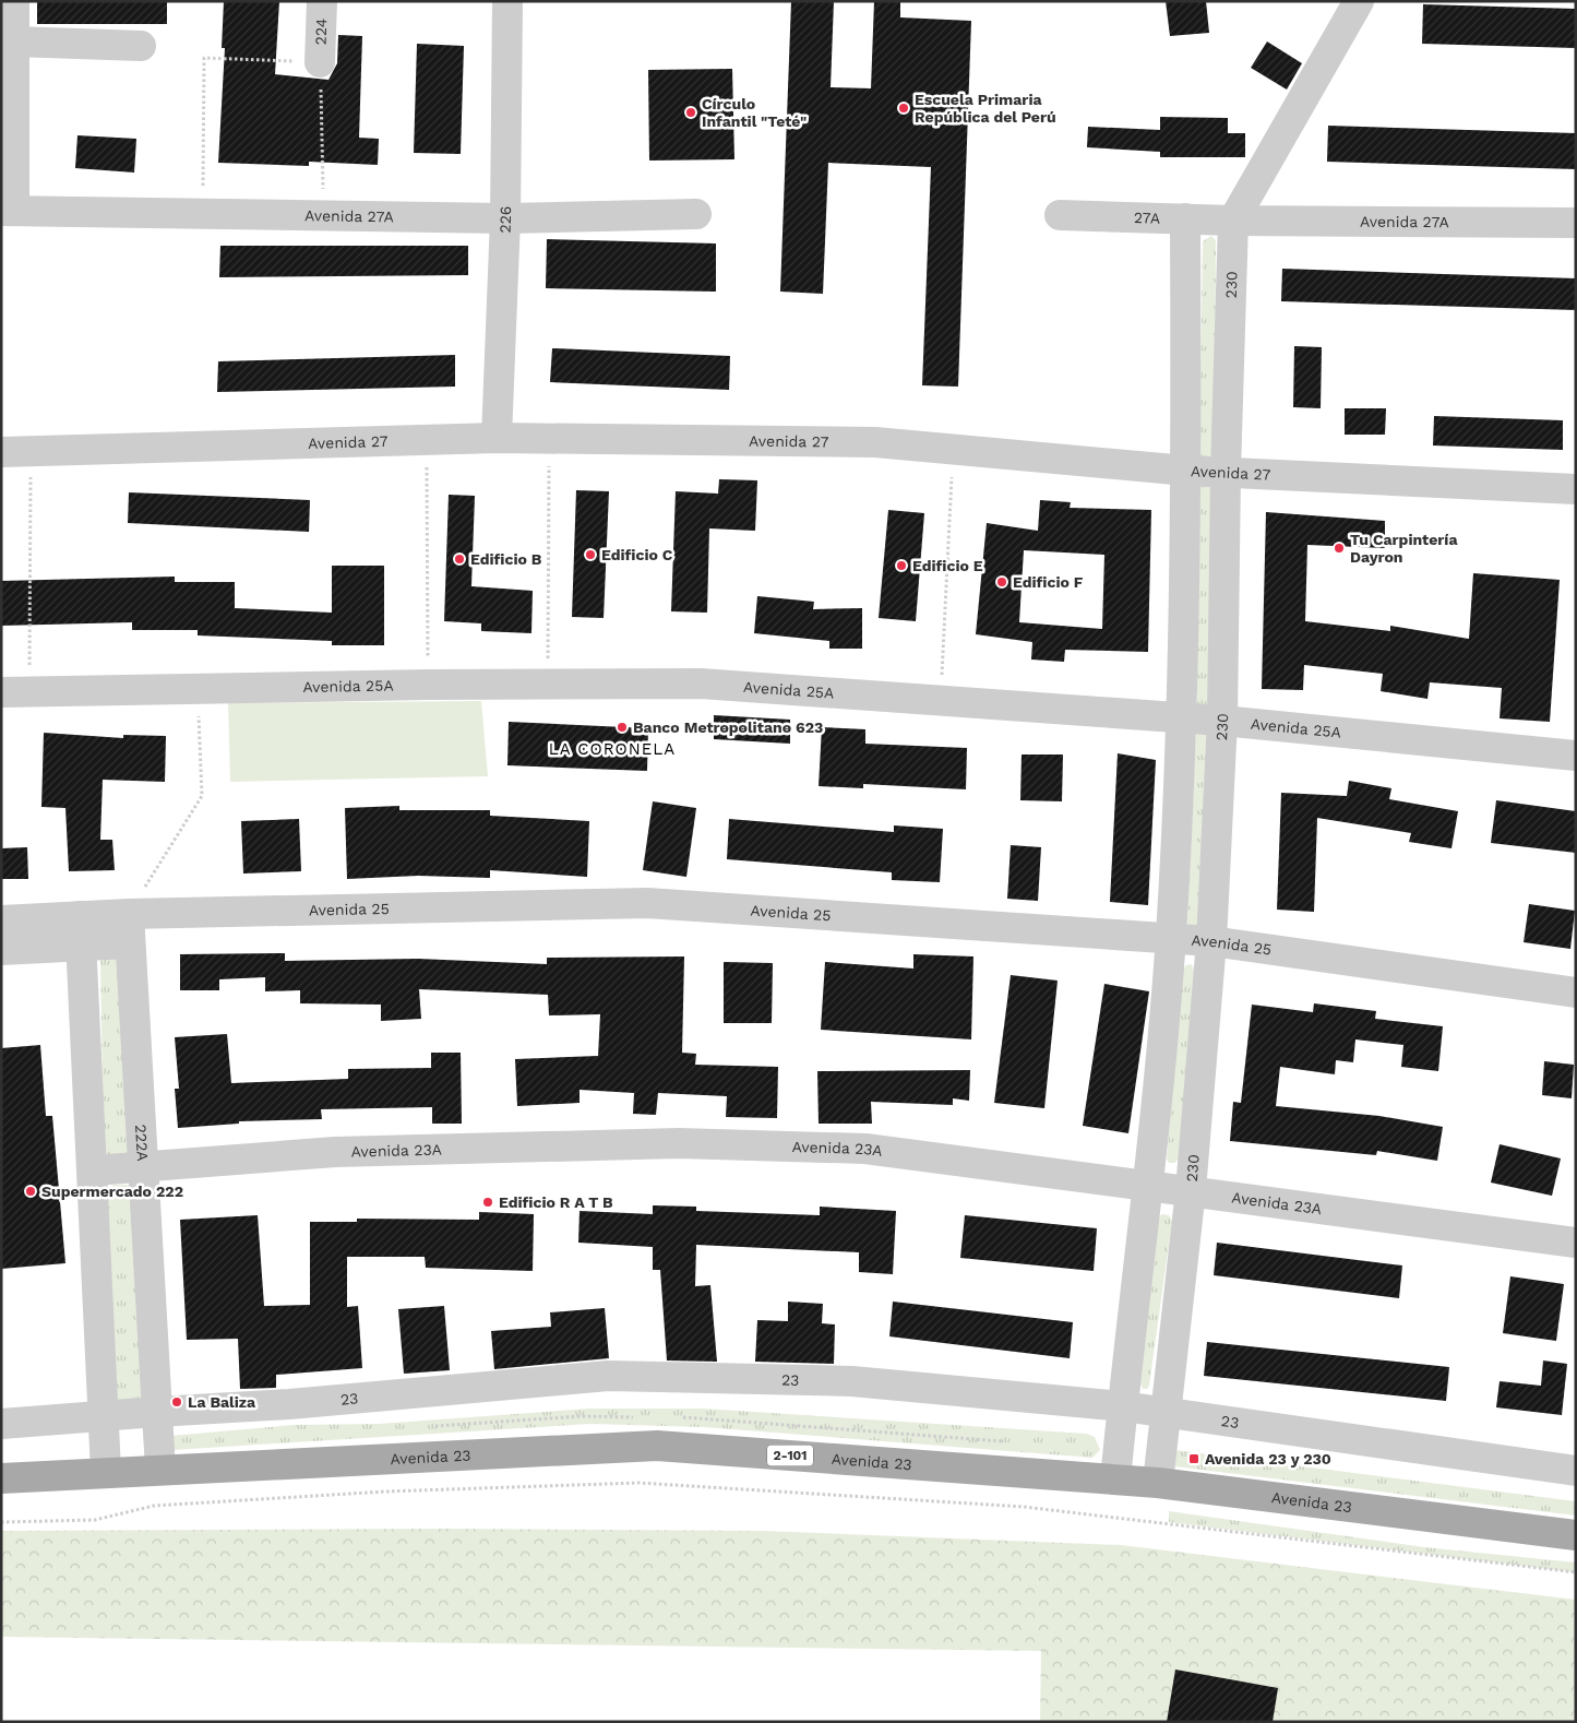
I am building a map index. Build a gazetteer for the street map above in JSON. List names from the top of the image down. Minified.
{"streets":{"main road":["2-101","Avenida 23"],"street":["224","Avenida 27A","27A","226","230","Avenida 27","Avenida 25A","Avenida 25","222A","Avenida 23A","23"]},"crossings":[["Avenida 27A","27A"],["Avenida 27A","226"],["Avenida 27A","230"],["27A","230"],["226","Avenida 27"],["230","Avenida 27"],["230","Avenida 25A"],["230","Avenida 25"],["230","Avenida 23A"],["230","23"],["230","Avenida 23"],["Avenida 25","222A"],["222A","Avenida 23A"],["222A","23"],["222A","Avenida 23"]],"districts":["LA CORONELA"],"places":{"other":["Escuela Primaria República del Perú","Círculo Infantil \"Teté\"","Tu Carpintería Dayron","Edificio C","Edificio B","Edificio E","Edificio F","Banco Metropolitano 623","Supermercado 222","Edificio R A T B","La Baliza"],"transit":["Avenida 23 y 230"]}}
